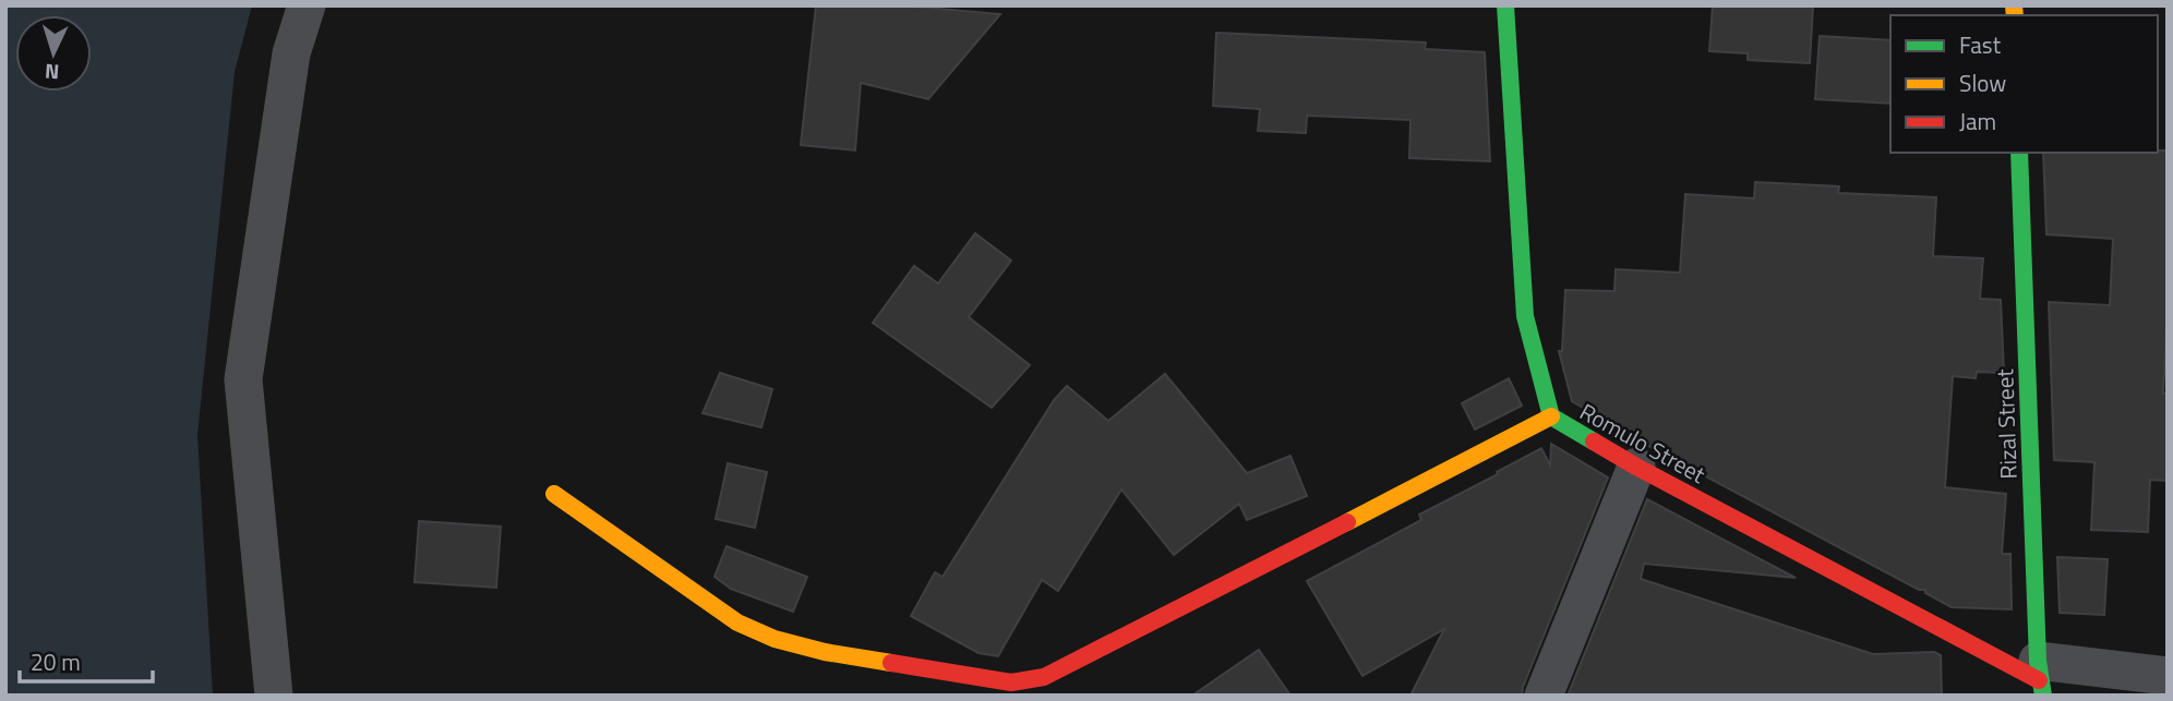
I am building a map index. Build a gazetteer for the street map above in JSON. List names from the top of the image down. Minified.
{"streets":{"street":["Rizal Street","Romulo Street"]},"crossings":[["Rizal Street","Romulo Street"]],"legend":["Fast","Slow","Jam"],"scale_bar":"20 m","north":"bottom"}
